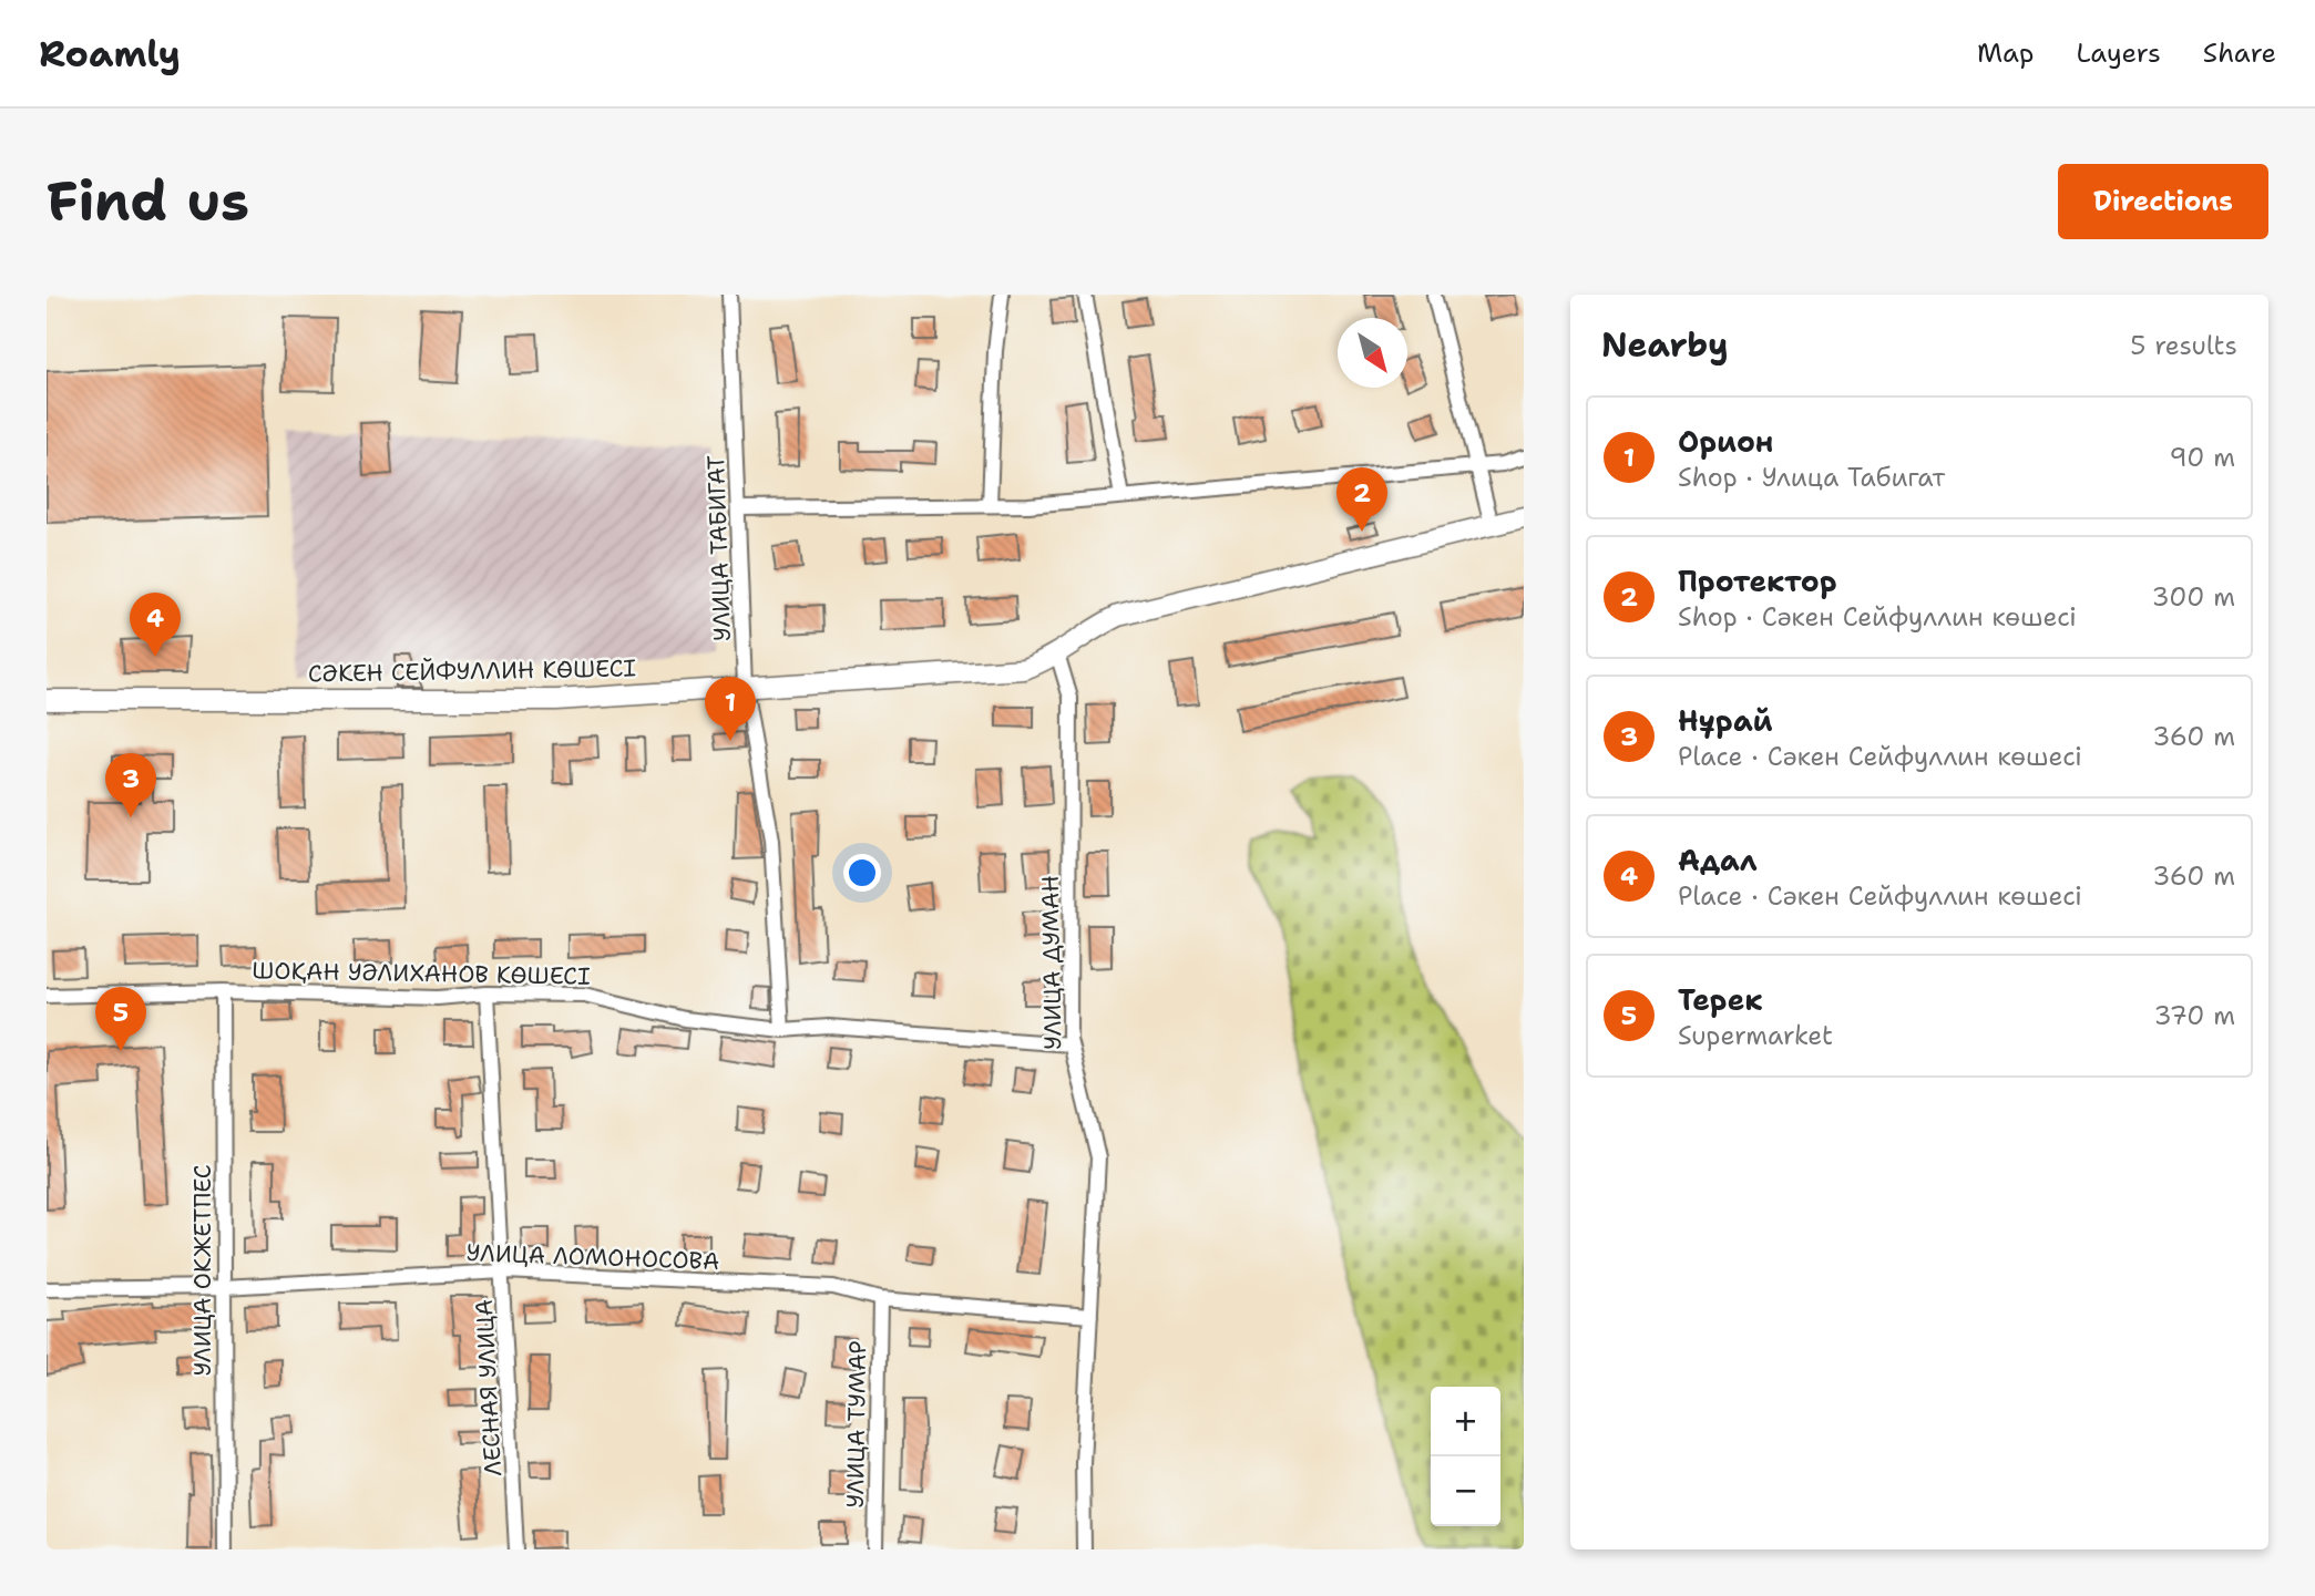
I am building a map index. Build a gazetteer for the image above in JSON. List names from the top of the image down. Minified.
{"streets":{"street":["УЛИЦА ТАБИГАТ","СӘКЕН СЕЙФУЛЛИН КӨШЕСІ","УЛИЦА ДУМАН","ШОҚАН УӘЛИХАНОВ КӨШЕСІ","УЛИЦА ЛОМОНОСОВА","УЛИЦА ОКЖЕТПЕС","ЛЕСНАЯ УЛИЦА","УЛИЦА ТУМАР"]},"crossings":[["УЛИЦА ТАБИГАТ","СӘКЕН СЕЙФУЛЛИН КӨШЕСІ"],["УЛИЦА ТАБИГАТ","ШОҚАН УӘЛИХАНОВ КӨШЕСІ"],["СӘКЕН СЕЙФУЛЛИН КӨШЕСІ","УЛИЦА ДУМАН"],["УЛИЦА ДУМАН","ШОҚАН УӘЛИХАНОВ КӨШЕСІ"],["УЛИЦА ДУМАН","УЛИЦА ЛОМОНОСОВА"],["ШОҚАН УӘЛИХАНОВ КӨШЕСІ","УЛИЦА ОКЖЕТПЕС"],["ШОҚАН УӘЛИХАНОВ КӨШЕСІ","ЛЕСНАЯ УЛИЦА"],["УЛИЦА ЛОМОНОСОВА","УЛИЦА ОКЖЕТПЕС"],["УЛИЦА ЛОМОНОСОВА","ЛЕСНАЯ УЛИЦА"],["УЛИЦА ЛОМОНОСОВА","УЛИЦА ТУМАР"]],"north":"bottom right","page":{"header":"Roamly","nav":["Map","Layers","Share"],"buttons":"Directions","title":"Find us","heading":["Nearby","5 results"],"list":[{"mark":"1","name":"Орион","note":"Shop · Улица Табигат","value":"90 m"},{"mark":"2","name":"Протектор","note":"Shop · Сәкен Сейфуллин көшесі","value":"300 m"},{"mark":"3","name":"Нұрай","note":"Place · Сәкен Сейфуллин көшесі","value":"360 m"},{"mark":"4","name":"Адал","note":"Place · Сәкен Сейфуллин көшесі","value":"360 m"},{"mark":"5","name":"Терек","note":"Supermarket","value":"370 m"}],"pins":["2","4","1","3","5"],"map_buttons":["+","−"]}}
